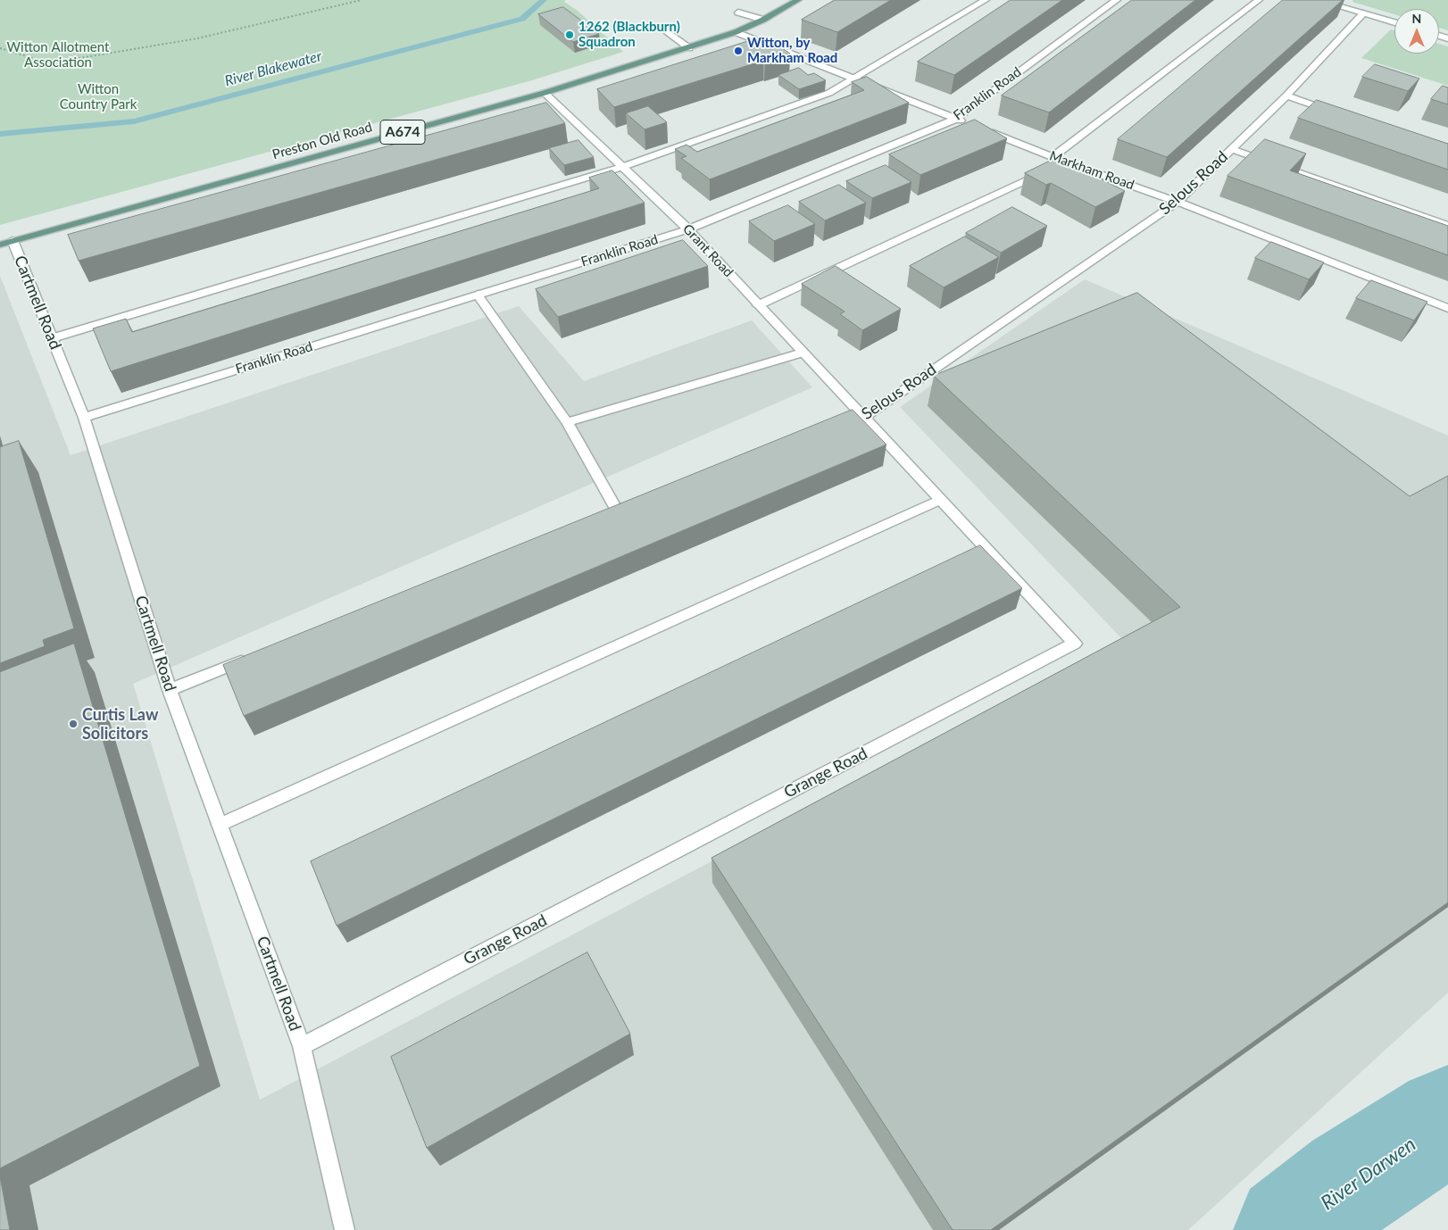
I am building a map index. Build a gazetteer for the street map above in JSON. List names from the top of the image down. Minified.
{"streets":{"main road":["A674","Preston Old Road"],"street":["Franklin Road","Markham Road","Selous Road","Grant Road","Cartmell Road","Grange Road"]},"crossings":[["Franklin Road","Markham Road"],["Franklin Road","Grant Road"],["Franklin Road","Cartmell Road"],["Preston Old Road","Markham Road"],["Preston Old Road","Grant Road"],["Preston Old Road","Cartmell Road"],["Markham Road","Selous Road"],["Selous Road","Grant Road"],["Selous Road","Grange Road"],["Grant Road","Grange Road"],["Cartmell Road","Grange Road"]],"water":["River Blakewater","River Darwen"],"parks":["Witton Allotment Association","Witton Country Park"],"places":["1262 (Blackburn) Squadron","Witton, by Markham Road","Curtis Law Solicitors"],"north":"top"}
